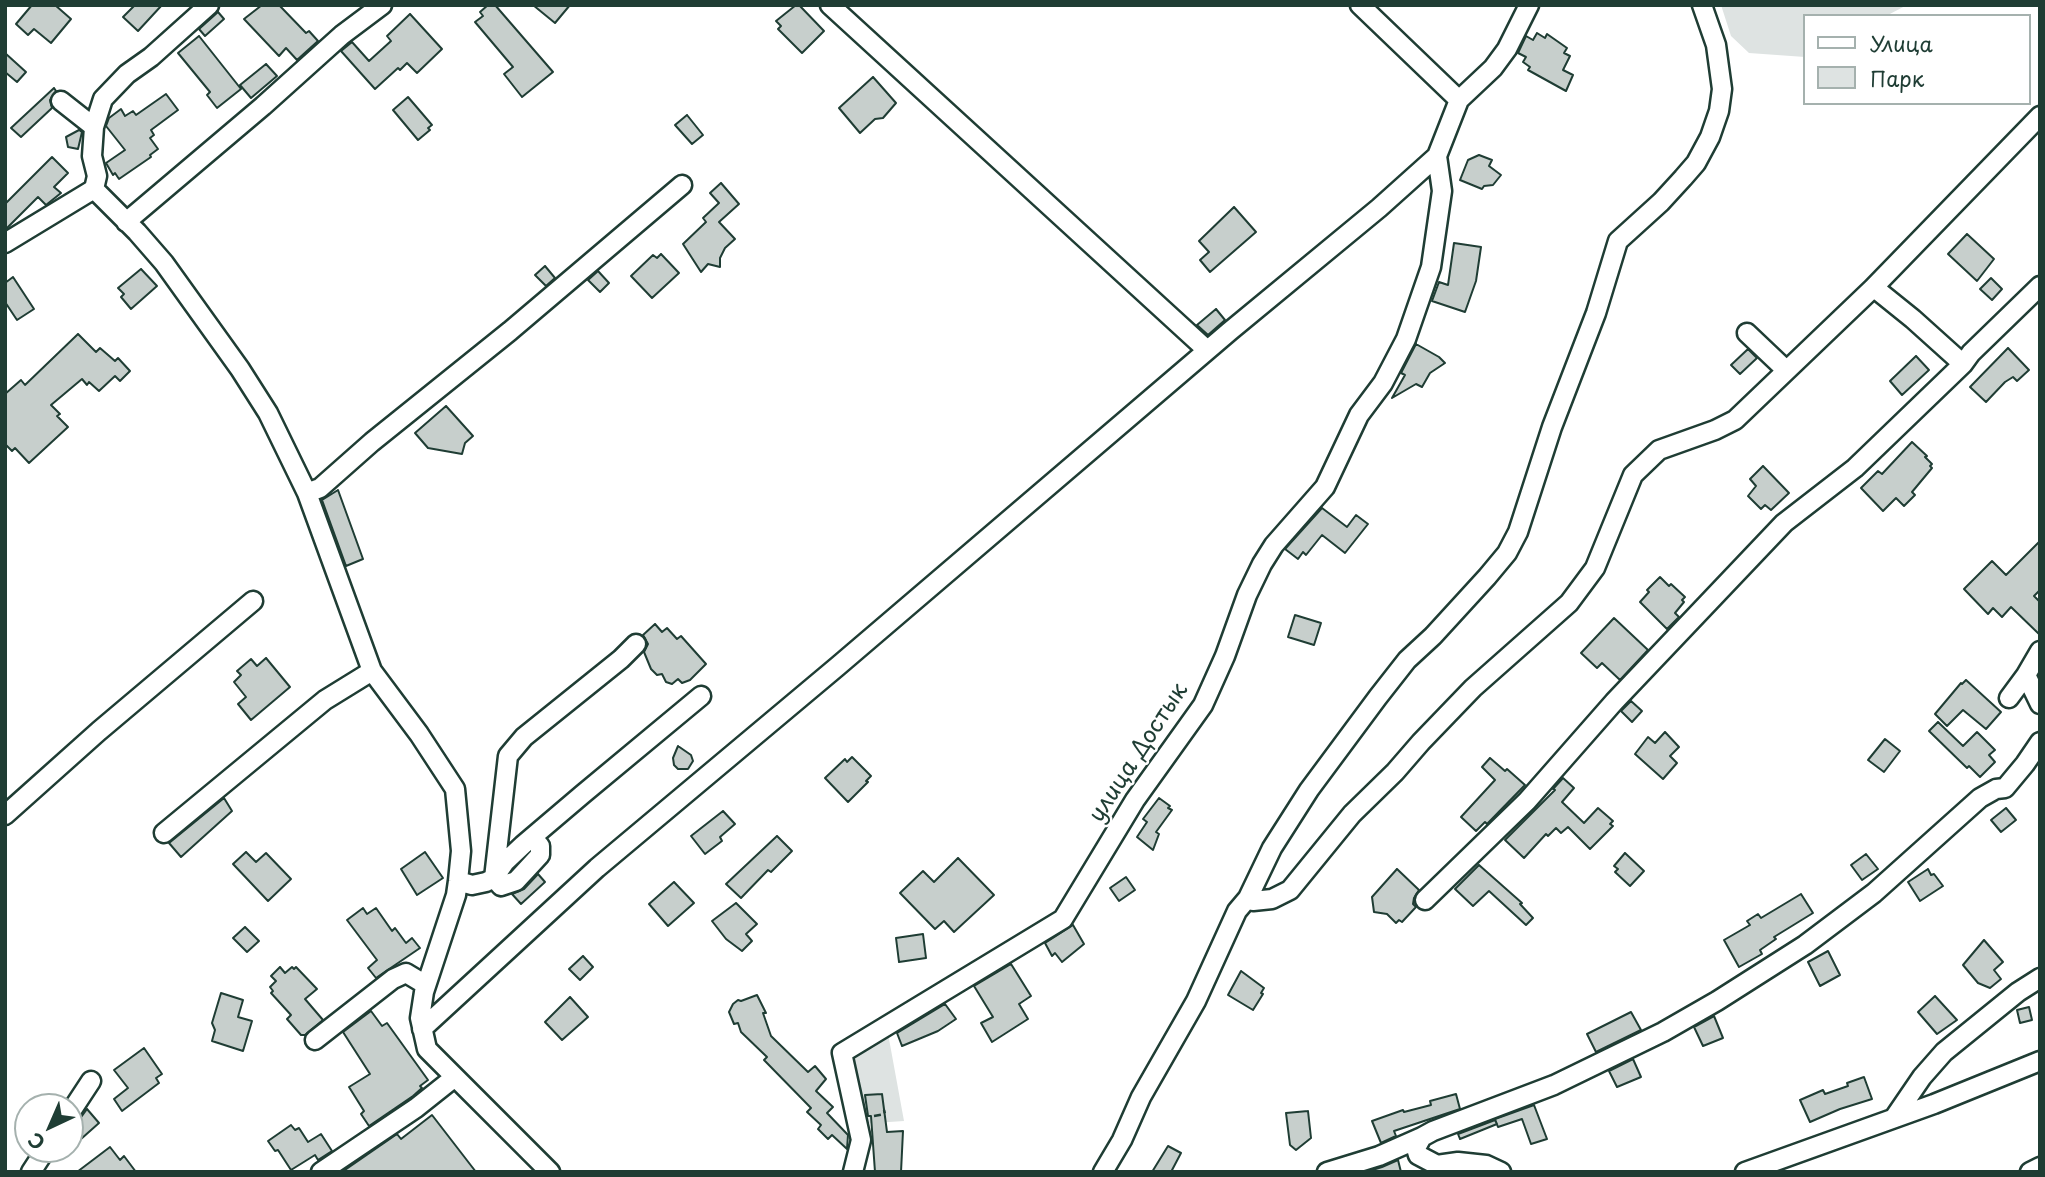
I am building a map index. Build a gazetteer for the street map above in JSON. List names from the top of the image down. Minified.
{"streets":{"street":["улица Достык"]},"legend":["Улица","Парк"],"north":"bottom left"}
